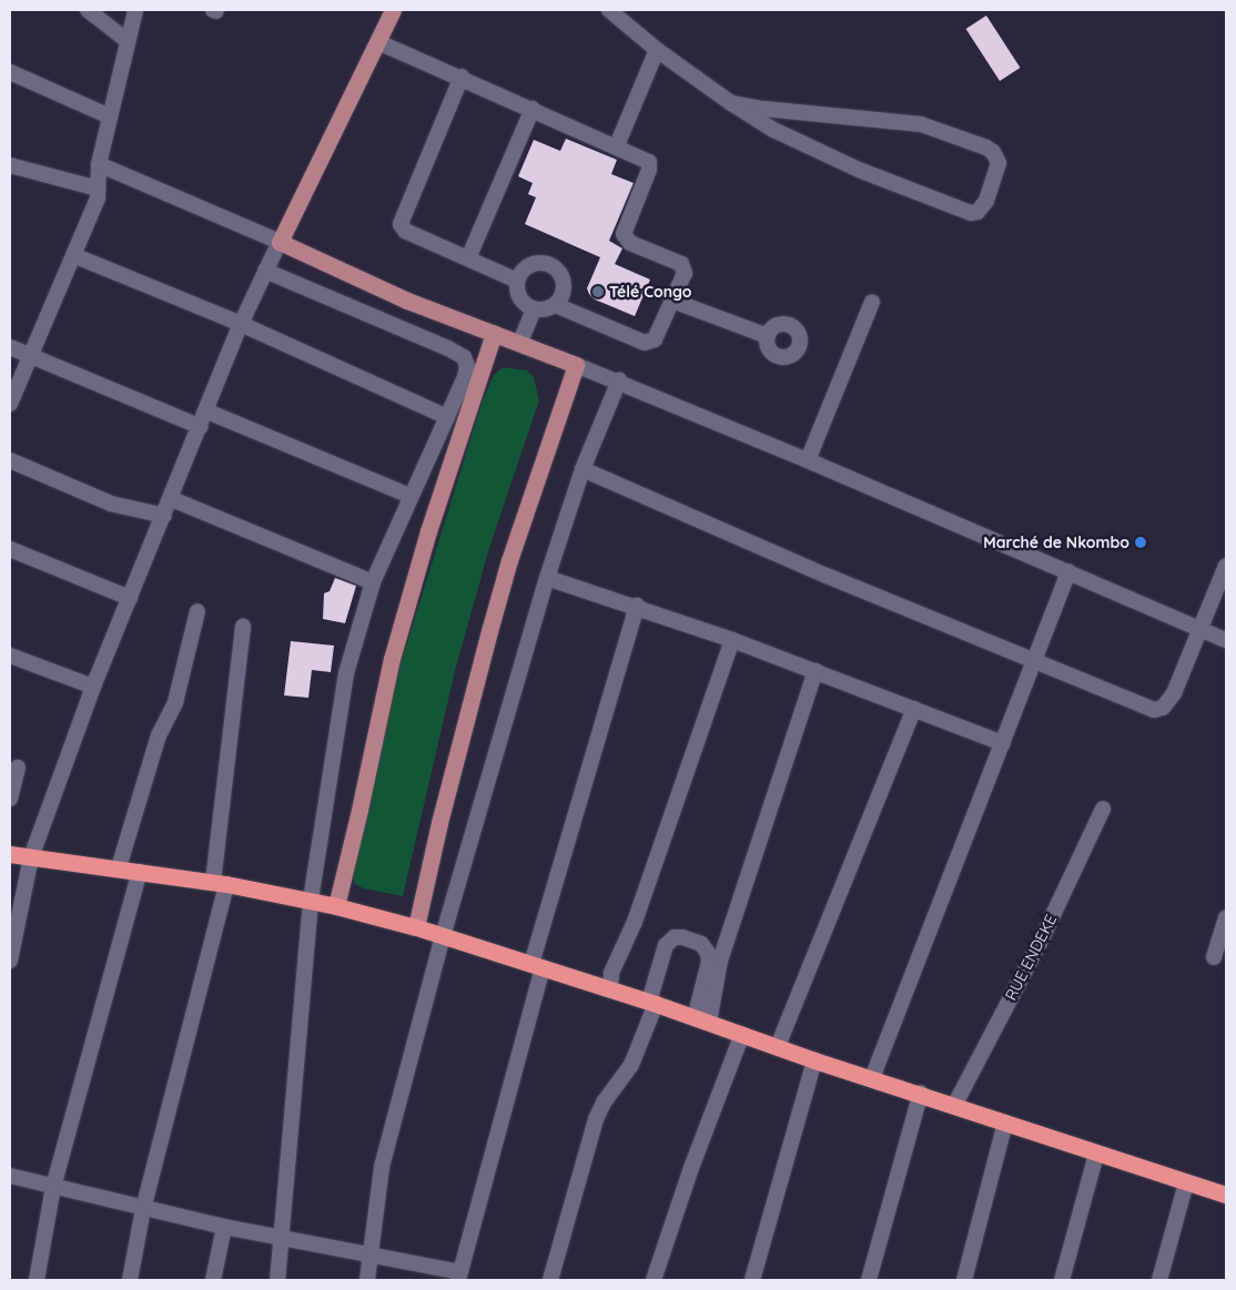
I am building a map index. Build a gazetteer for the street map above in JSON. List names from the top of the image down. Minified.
{"streets":{"street":["RUE ENDEKE"]},"places":["Télé Congo","Marché de Nkombo"]}
